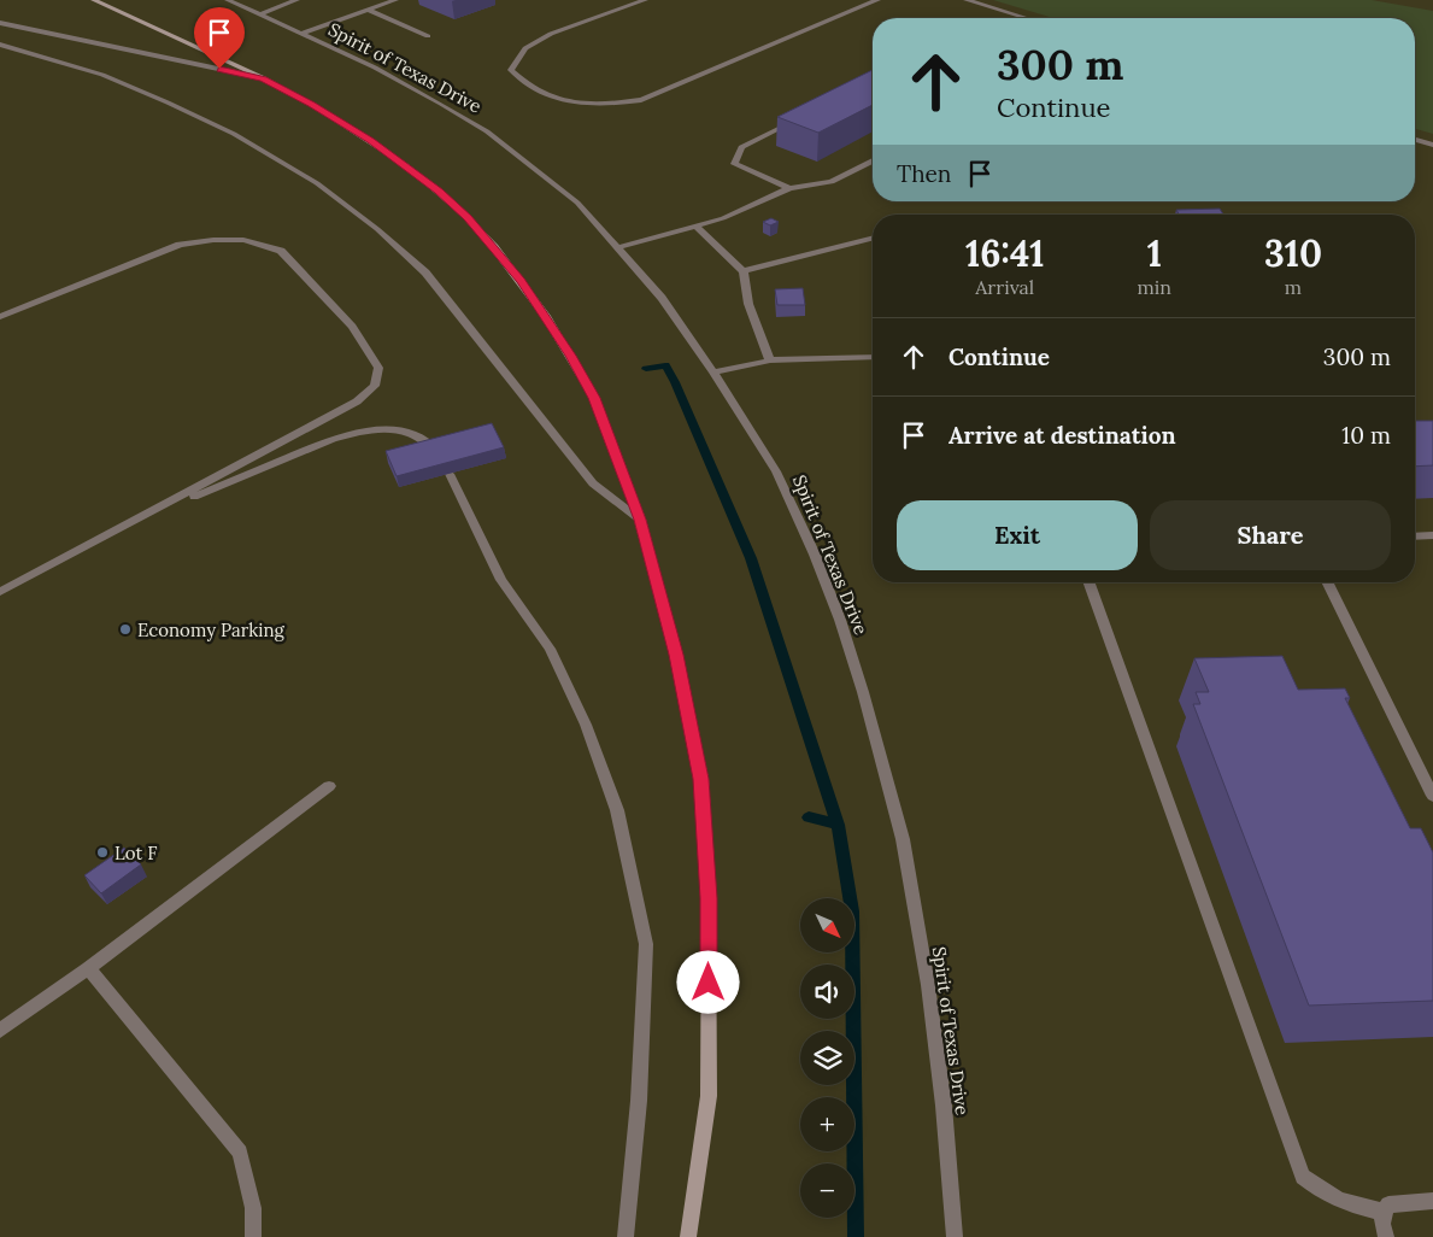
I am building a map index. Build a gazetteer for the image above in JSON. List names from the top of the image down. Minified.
{"streets":{"lane":["Spirit of Texas Drive"]},"places":["Economy Parking","Lot F"],"north":"bottom right","page":{"turn":["300 m","Continue"],"then":"Then","eta":["16:41","Arrival","1","min","310","m"],"list":[{"name":"Continue","value":"300 m"},{"name":"Arrive at destination","value":"10 m"}],"buttons":["Exit","Share"],"map_buttons":["+","−"]}}
